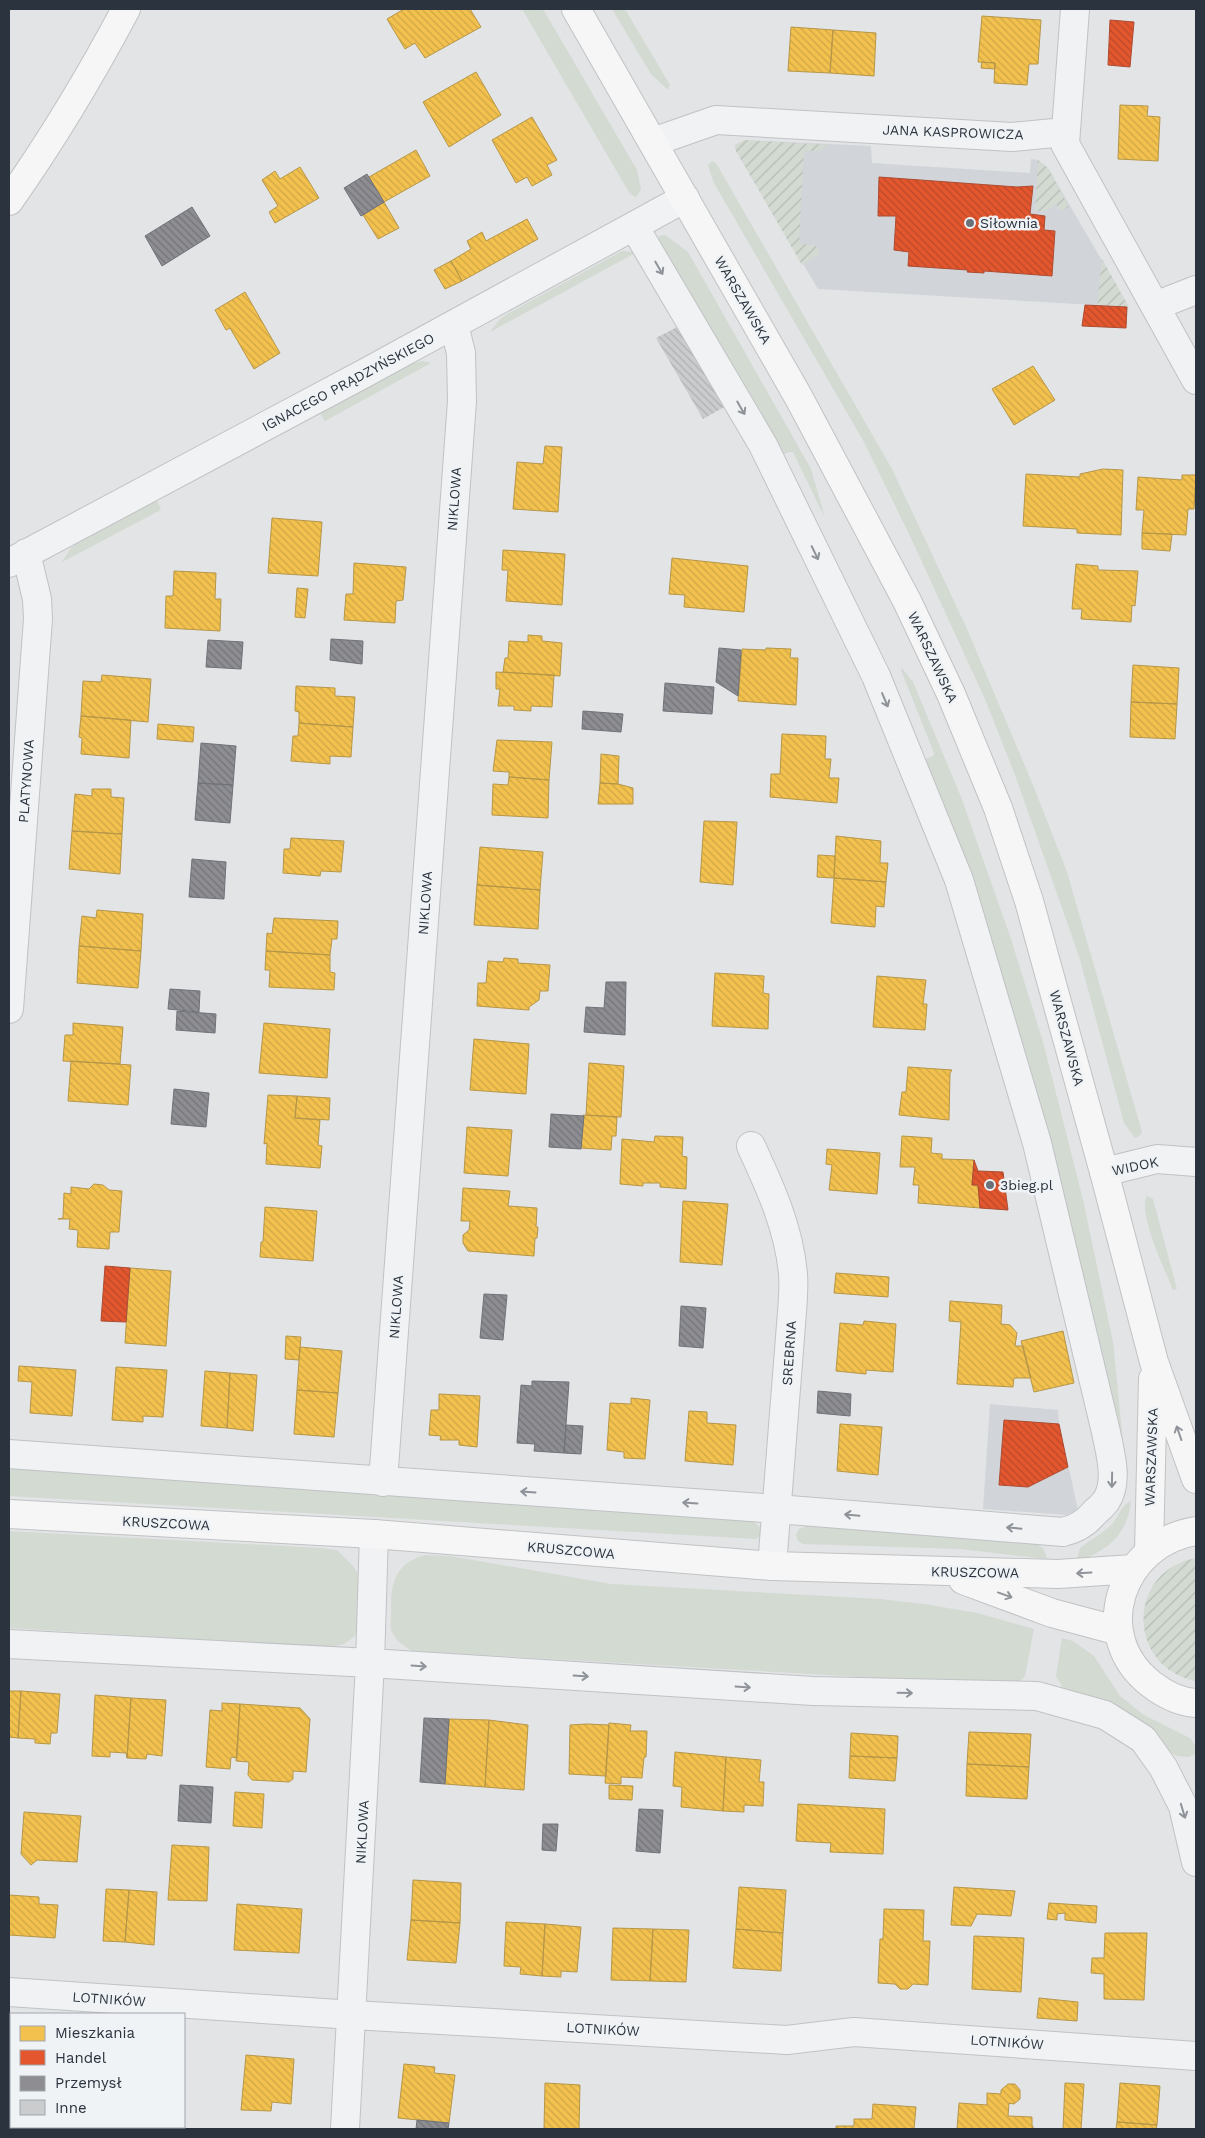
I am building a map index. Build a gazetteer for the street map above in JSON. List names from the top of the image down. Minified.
{"streets":{"main road":["WARSZAWSKA","KRUSZCOWA"],"street":["JANA KASPROWICZA","IGNACEGO PRĄDZYŃSKIEGO","NIKLOWA","PLATYNOWA","WIDOK","SREBRNA","LOTNIKÓW"]},"crossings":[["JANA KASPROWICZA","WARSZAWSKA"],["WARSZAWSKA","IGNACEGO PRĄDZYŃSKIEGO"],["WARSZAWSKA","WIDOK"],["WARSZAWSKA","KRUSZCOWA"],["IGNACEGO PRĄDZYŃSKIEGO","NIKLOWA"],["IGNACEGO PRĄDZYŃSKIEGO","PLATYNOWA"],["NIKLOWA","KRUSZCOWA"],["NIKLOWA","LOTNIKÓW"],["SREBRNA","KRUSZCOWA"]],"places":["Siłownia","3bieg.pl"],"legend":["Mieszkania","Handel","Przemysł","Inne"]}
